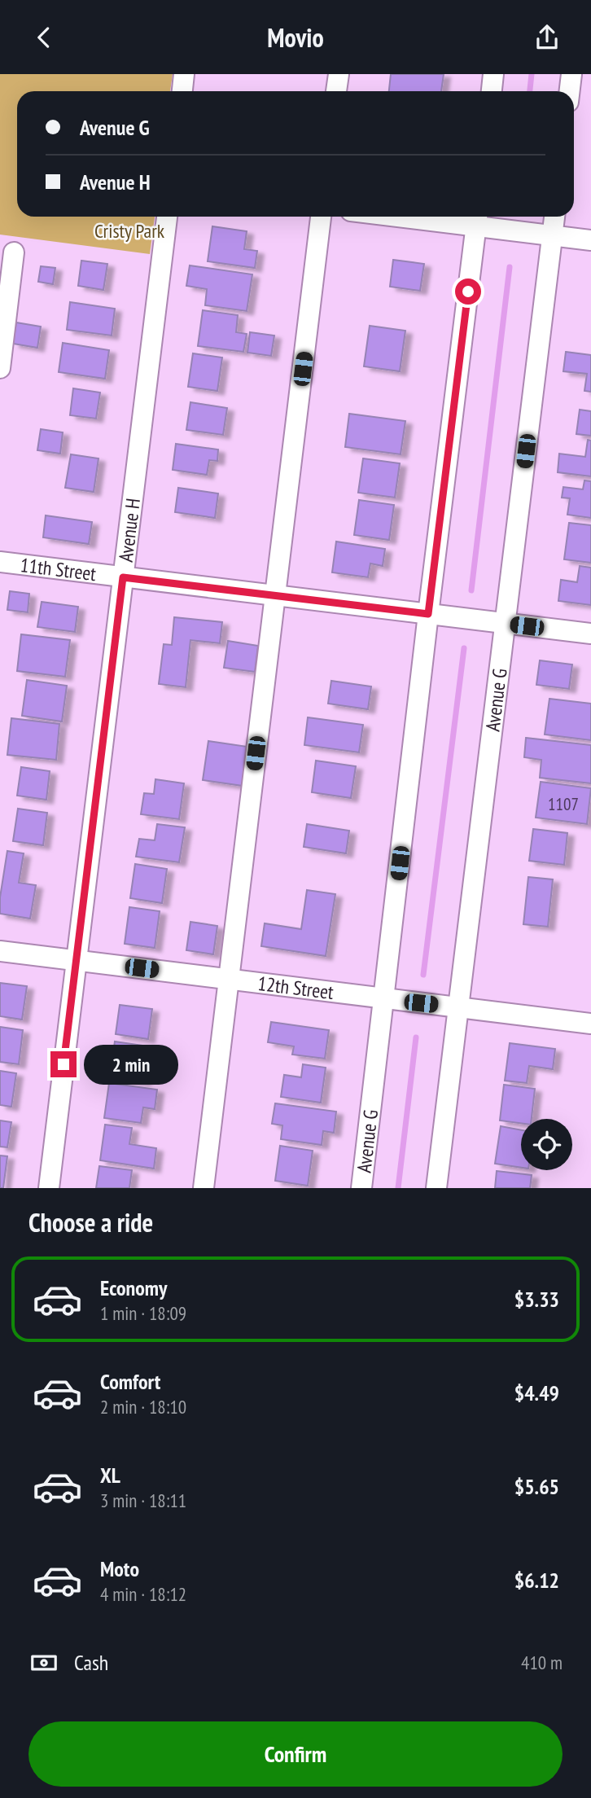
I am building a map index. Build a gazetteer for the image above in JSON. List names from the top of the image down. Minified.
{"streets":{"street":["Avenue H","11th Street","Avenue G","12th Street"]},"crossings":[["Avenue H","11th Street"],["Avenue H","12th Street"],["11th Street","Avenue G"],["Avenue G","12th Street"]],"parks":["Cristy Park"],"house_numbers":["1107"],"page":{"header":"Movio","banner":["Avenue G","Avenue H"],"bubble":"2 min","heading":"Choose a ride","list":[{"name":"Economy","note":"1 min · 18:09","value":"$3.33"},{"name":"Comfort","note":"2 min · 18:10","value":"$4.49"},{"name":"XL","note":"3 min · 18:11","value":"$5.65"},{"name":"Moto","note":"4 min · 18:12","value":"$6.12"}],"pay":["Cash","410 m"],"buttons":"Confirm"}}
